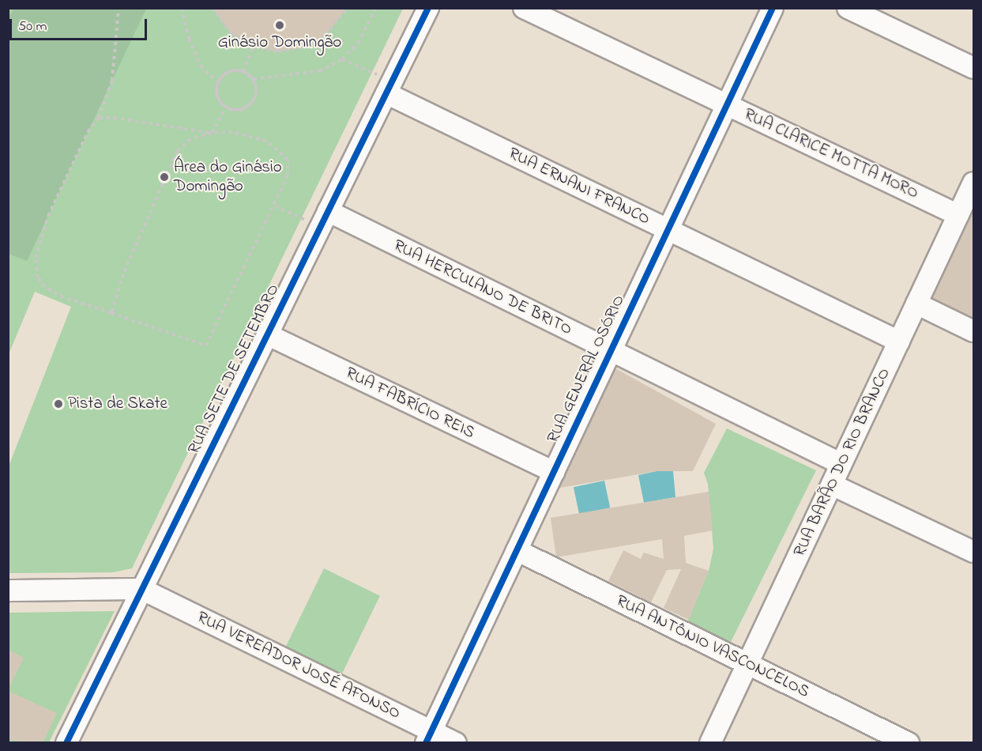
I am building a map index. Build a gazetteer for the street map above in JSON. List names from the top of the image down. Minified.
{"streets":{"street":["RUA CLARICE MOTTA MORO","RUA ERNANI FRANCO","RUA HERCULANO DE BRITO","RUA SETE DE SETEMBRO","RUA GENERAL OSÓRIO","RUA FABRÍCIO REIS","RUA BARÃO DO RIO BRANCO","RUA ANTÔNIO VASCONCELOS","RUA VEREADOR JOSÉ AFONSO"]},"crossings":[["RUA CLARICE MOTTA MORO","RUA GENERAL OSÓRIO"],["RUA CLARICE MOTTA MORO","RUA BARÃO DO RIO BRANCO"],["RUA ERNANI FRANCO","RUA SETE DE SETEMBRO"],["RUA ERNANI FRANCO","RUA GENERAL OSÓRIO"],["RUA ERNANI FRANCO","RUA BARÃO DO RIO BRANCO"],["RUA HERCULANO DE BRITO","RUA SETE DE SETEMBRO"],["RUA HERCULANO DE BRITO","RUA GENERAL OSÓRIO"],["RUA HERCULANO DE BRITO","RUA BARÃO DO RIO BRANCO"],["RUA SETE DE SETEMBRO","RUA FABRÍCIO REIS"],["RUA SETE DE SETEMBRO","RUA VEREADOR JOSÉ AFONSO"],["RUA GENERAL OSÓRIO","RUA FABRÍCIO REIS"],["RUA GENERAL OSÓRIO","RUA ANTÔNIO VASCONCELOS"],["RUA GENERAL OSÓRIO","RUA VEREADOR JOSÉ AFONSO"],["RUA BARÃO DO RIO BRANCO","RUA ANTÔNIO VASCONCELOS"]],"places":["Ginásio Domingão","Área do Ginásio Domingão","Pista de Skate"],"scale_bar":"50 m"}
